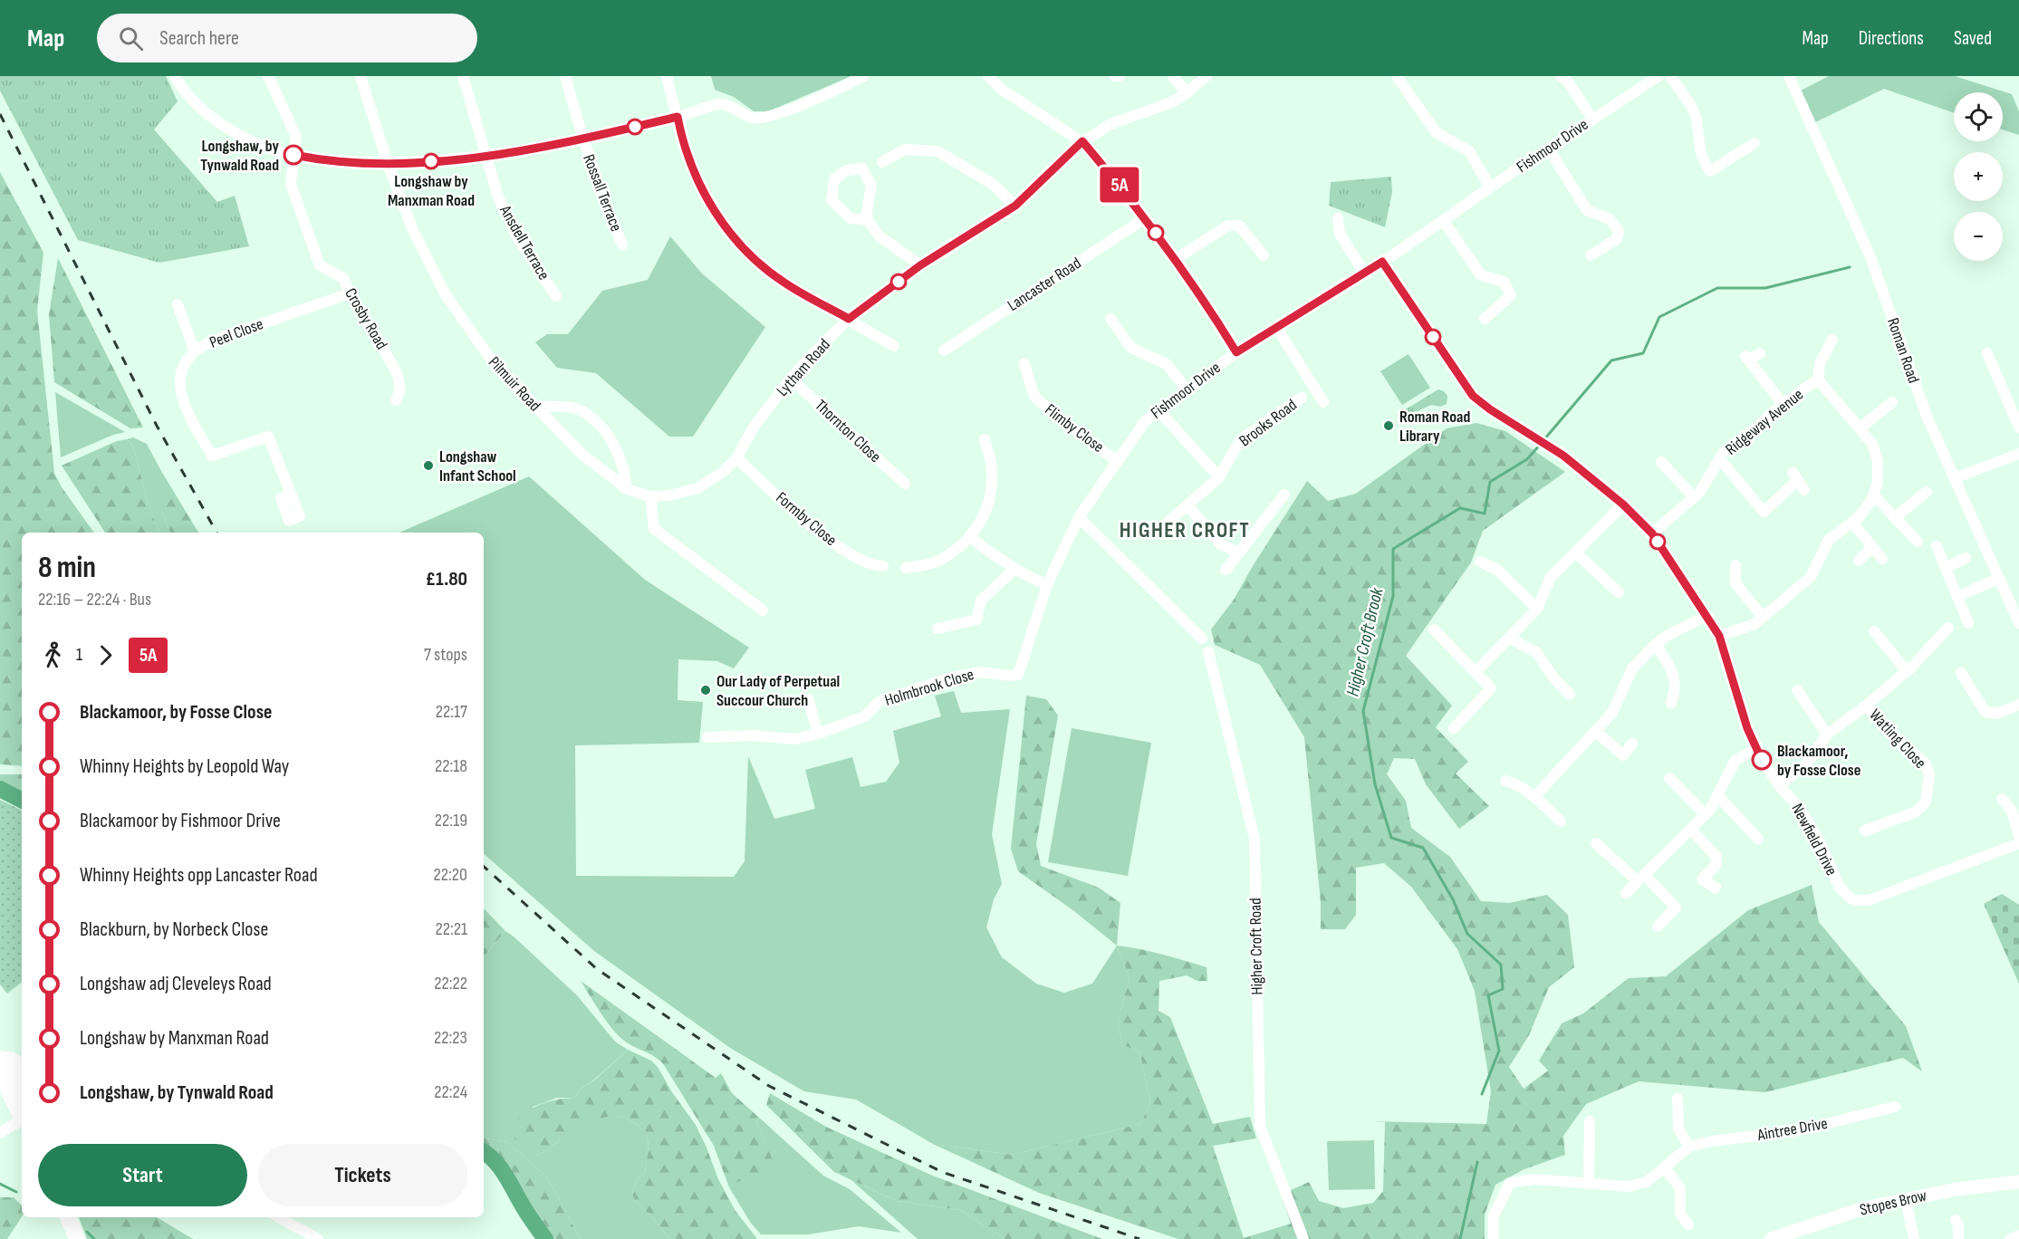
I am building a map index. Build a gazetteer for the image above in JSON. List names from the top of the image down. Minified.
{"streets":{"main road":["Stopes Brow"],"street":["Fishmoor Drive","Rossall Terrace","Ansdell Terrace","Lancaster Road","Crosby Road","Peel Close","Roman Road","Lytham Road","Pilmuir Road","Ridgeway Avenue","Brooks Road","Flimby Close","Thornton Close","Formby Close","Holmbrook Close","Watling Close","Newfield Drive","Higher Croft Road","Aintree Drive"]},"crossings":[["Fishmoor Drive","Flimby Close"],["Fishmoor Drive","Holmbrook Close"],["Fishmoor Drive","Newfield Drive"],["Crosby Road","Peel Close"],["Lytham Road","Pilmuir Road"],["Lytham Road","Thornton Close"],["Lytham Road","Formby Close"],["Ridgeway Avenue","Newfield Drive"]],"districts":["HIGHER CROFT"],"water":["Higher Croft Brook"],"places":["Longshaw, by Tynwald Road","Longshaw by Manxman Road","Roman Road Library","Longshaw Infant School","Our Lady of Perpetual Succour Church","Blackamoor, by Fosse Close"],"lines":["bus line 5A"],"page":{"header":"Map","search":"Search here","nav":["Map","Directions","Saved"],"on_map":"5A","map_buttons":["+","−"],"heading":["8 min","22:16 – 22:24 · Bus","£1.80"],"legs":["1","5A","7 stops"],"list":[{"name":"Blackamoor, by Fosse Close","value":"22:17"},{"name":"Whinny Heights by Leopold Way","value":"22:18"},{"name":"Blackamoor by Fishmoor Drive","value":"22:19"},{"name":"Whinny Heights opp Lancaster Road","value":"22:20"},{"name":"Blackburn, by Norbeck Close","value":"22:21"},{"name":"Longshaw adj Cleveleys Road","value":"22:22"},{"name":"Longshaw by Manxman Road","value":"22:23"},{"name":"Longshaw, by Tynwald Road","value":"22:24"}],"buttons":["Start","Tickets"]}}
